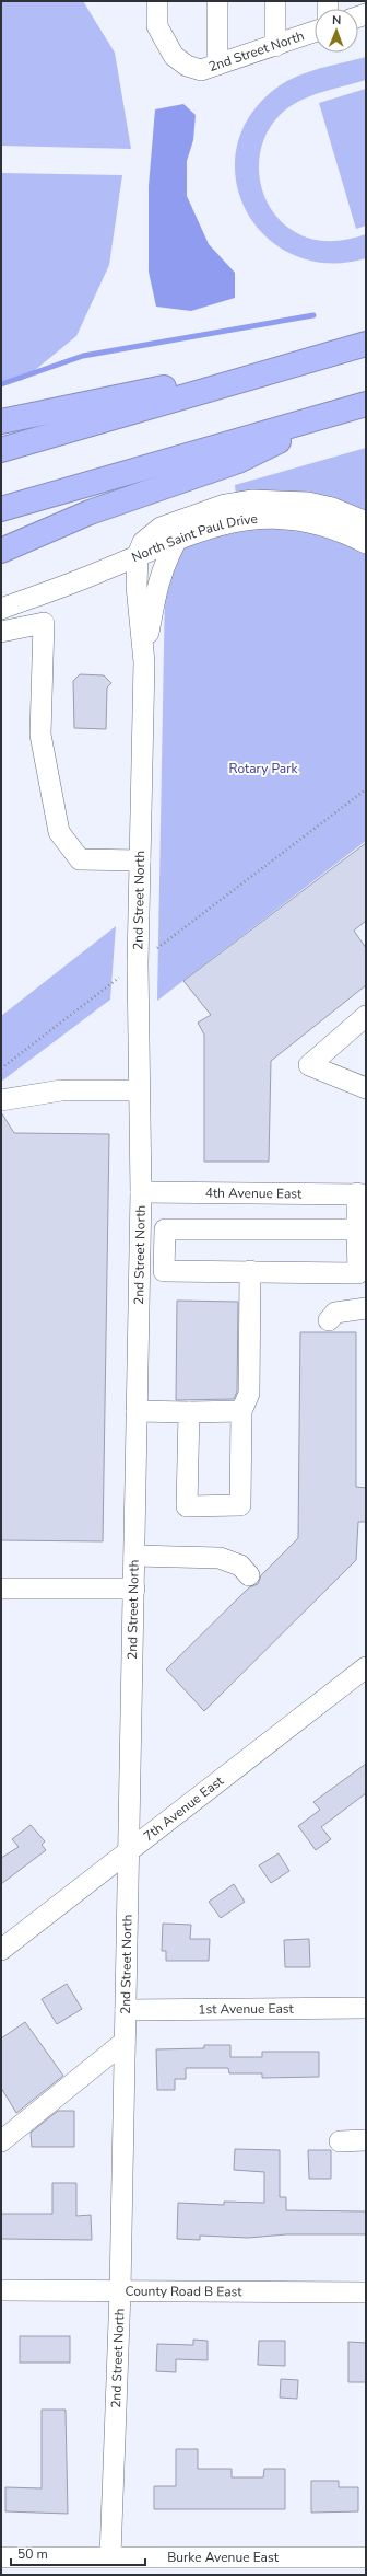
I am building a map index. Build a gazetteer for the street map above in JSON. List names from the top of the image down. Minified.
{"streets":{"street":["2nd Street North","North Saint Paul Drive","4th Avenue East","7th Avenue East","1st Avenue East","County Road B East","Burke Avenue East"]},"crossings":[["2nd Street North","North Saint Paul Drive"],["2nd Street North","4th Avenue East"],["2nd Street North","7th Avenue East"],["2nd Street North","1st Avenue East"],["2nd Street North","County Road B East"],["2nd Street North","Burke Avenue East"]],"parks":["Rotary Park"],"scale_bar":"50 m","north":"top"}
